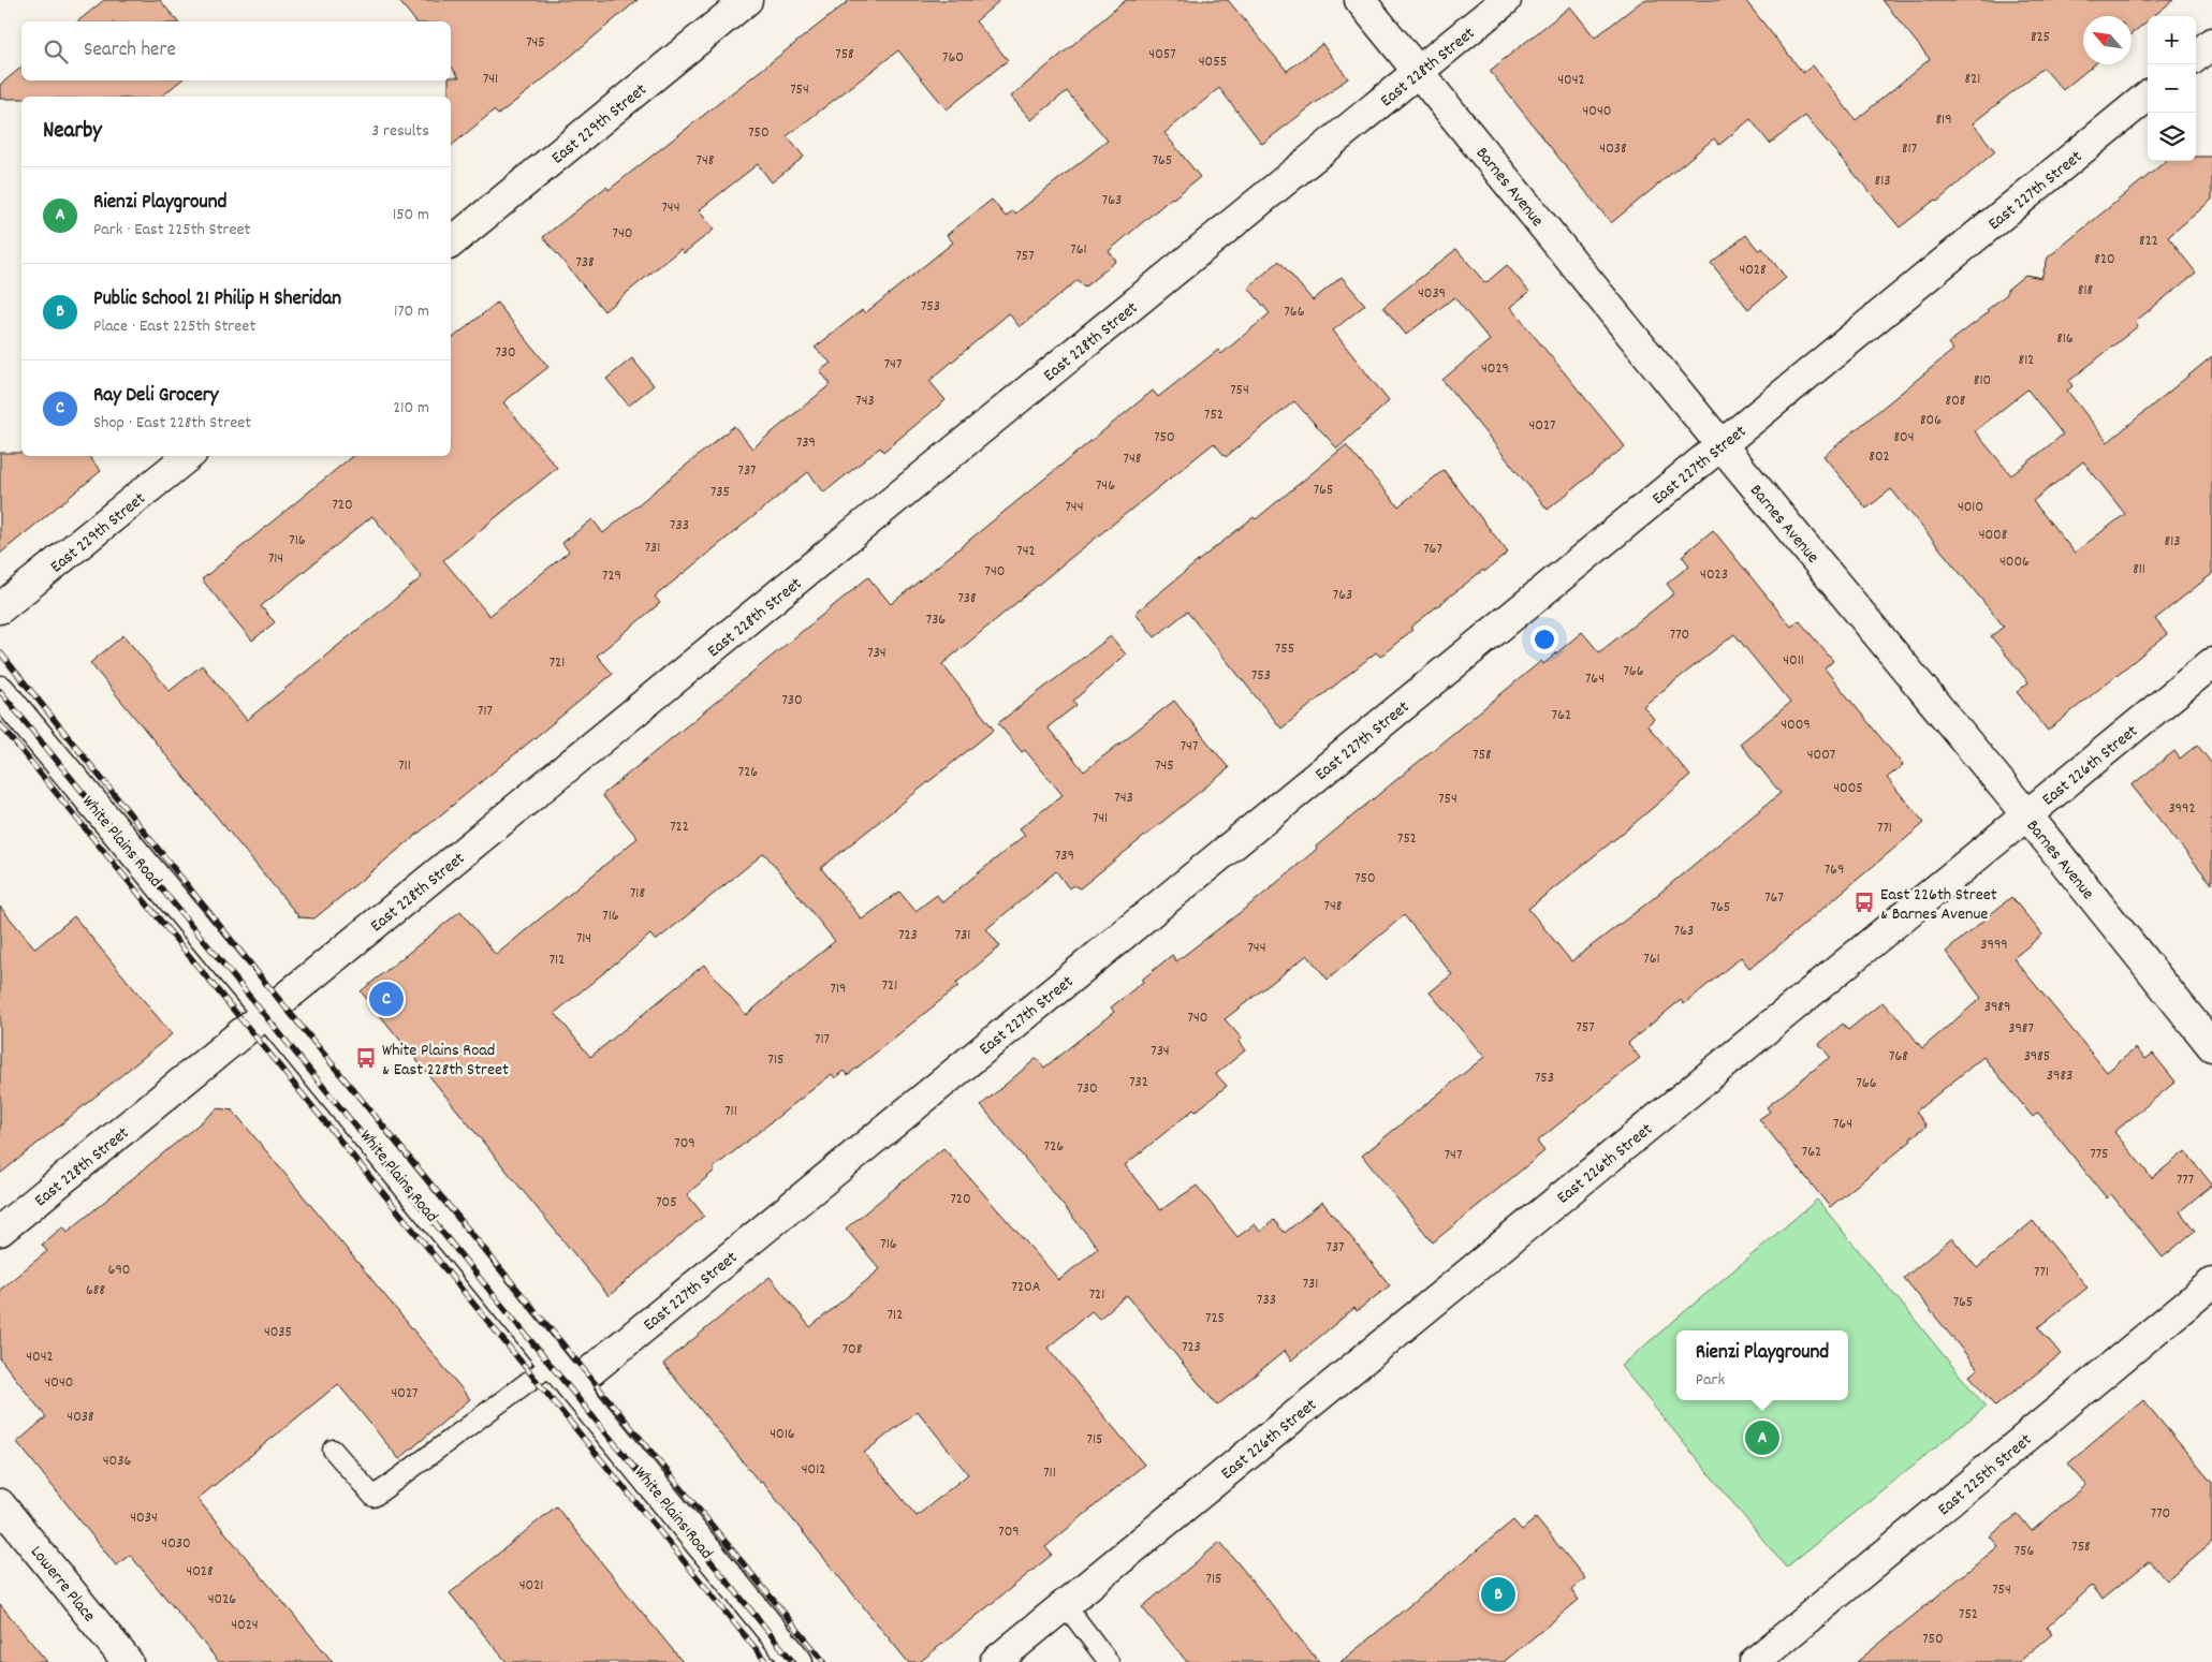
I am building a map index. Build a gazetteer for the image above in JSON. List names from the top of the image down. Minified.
{"streets":{"street":["East 228th Street","East 229th Street","Barnes Avenue","East 227th Street","East 226th Street","White Plains Road","East 225th Street","Lowerre Place"]},"crossings":[["East 228th Street","Barnes Avenue"],["East 228th Street","White Plains Road"],["Barnes Avenue","East 227th Street"],["Barnes Avenue","East 226th Street"],["East 227th Street","White Plains Road"]],"places":{"bus stop":["East 226th Street & Barnes Avenue","White Plains Road & East 228th Street"]},"house_numbers":["825","745","758","4057","760","4055","741","821","4042","754","4040","819","750","4038","817","748","765","813","763","744","740","822","761","757","820","738","4028","818","4039","753","766","816","730","812","747","4029","810","754","743","808","752","806","4027","750","804","739","802","748","737","746","765","735","720","744","4010","733","4008","716","813","731","767","742","714","4006","811","740","4023","729","763","738","736","770","755","734","4011","721","766","753","764","730","717","762","4009","747","758","4007","711","745","726","4005","743","754","3992","741","722","771","752","739","769","750","718","767","748","765","716","763","723","731","714","3999","744","761","712","721","719","3989","740","757","3987","717","734","768","3985","715","3983","753","732","766","730","711","764","709","726","762","775","747","777","720","705","716","737","690","771","731","720A","688","721","733","765","712","725","4035","723","708","4042","4040","4027","4038","4016","715","4036","4012","711","770","4034","709","4030","758","756","4028","715","4021","754","4026","752","4024","750"],"north":"top left","page":{"map_buttons":["+","−"],"search":"Search here","heading":["Nearby","3 results"],"list":[{"mark":"A","name":"Rienzi Playground","note":"Park · East 225th Street","value":"150 m"},{"mark":"B","name":"Public School 21 Philip H Sheridan","note":"Place · East 225th Street","value":"170 m"},{"mark":"C","name":"Ray Deli Grocery","note":"Shop · East 228th Street","value":"210 m"}],"pins":["C","A","B"],"popup":["Rienzi Playground","Park"]}}
